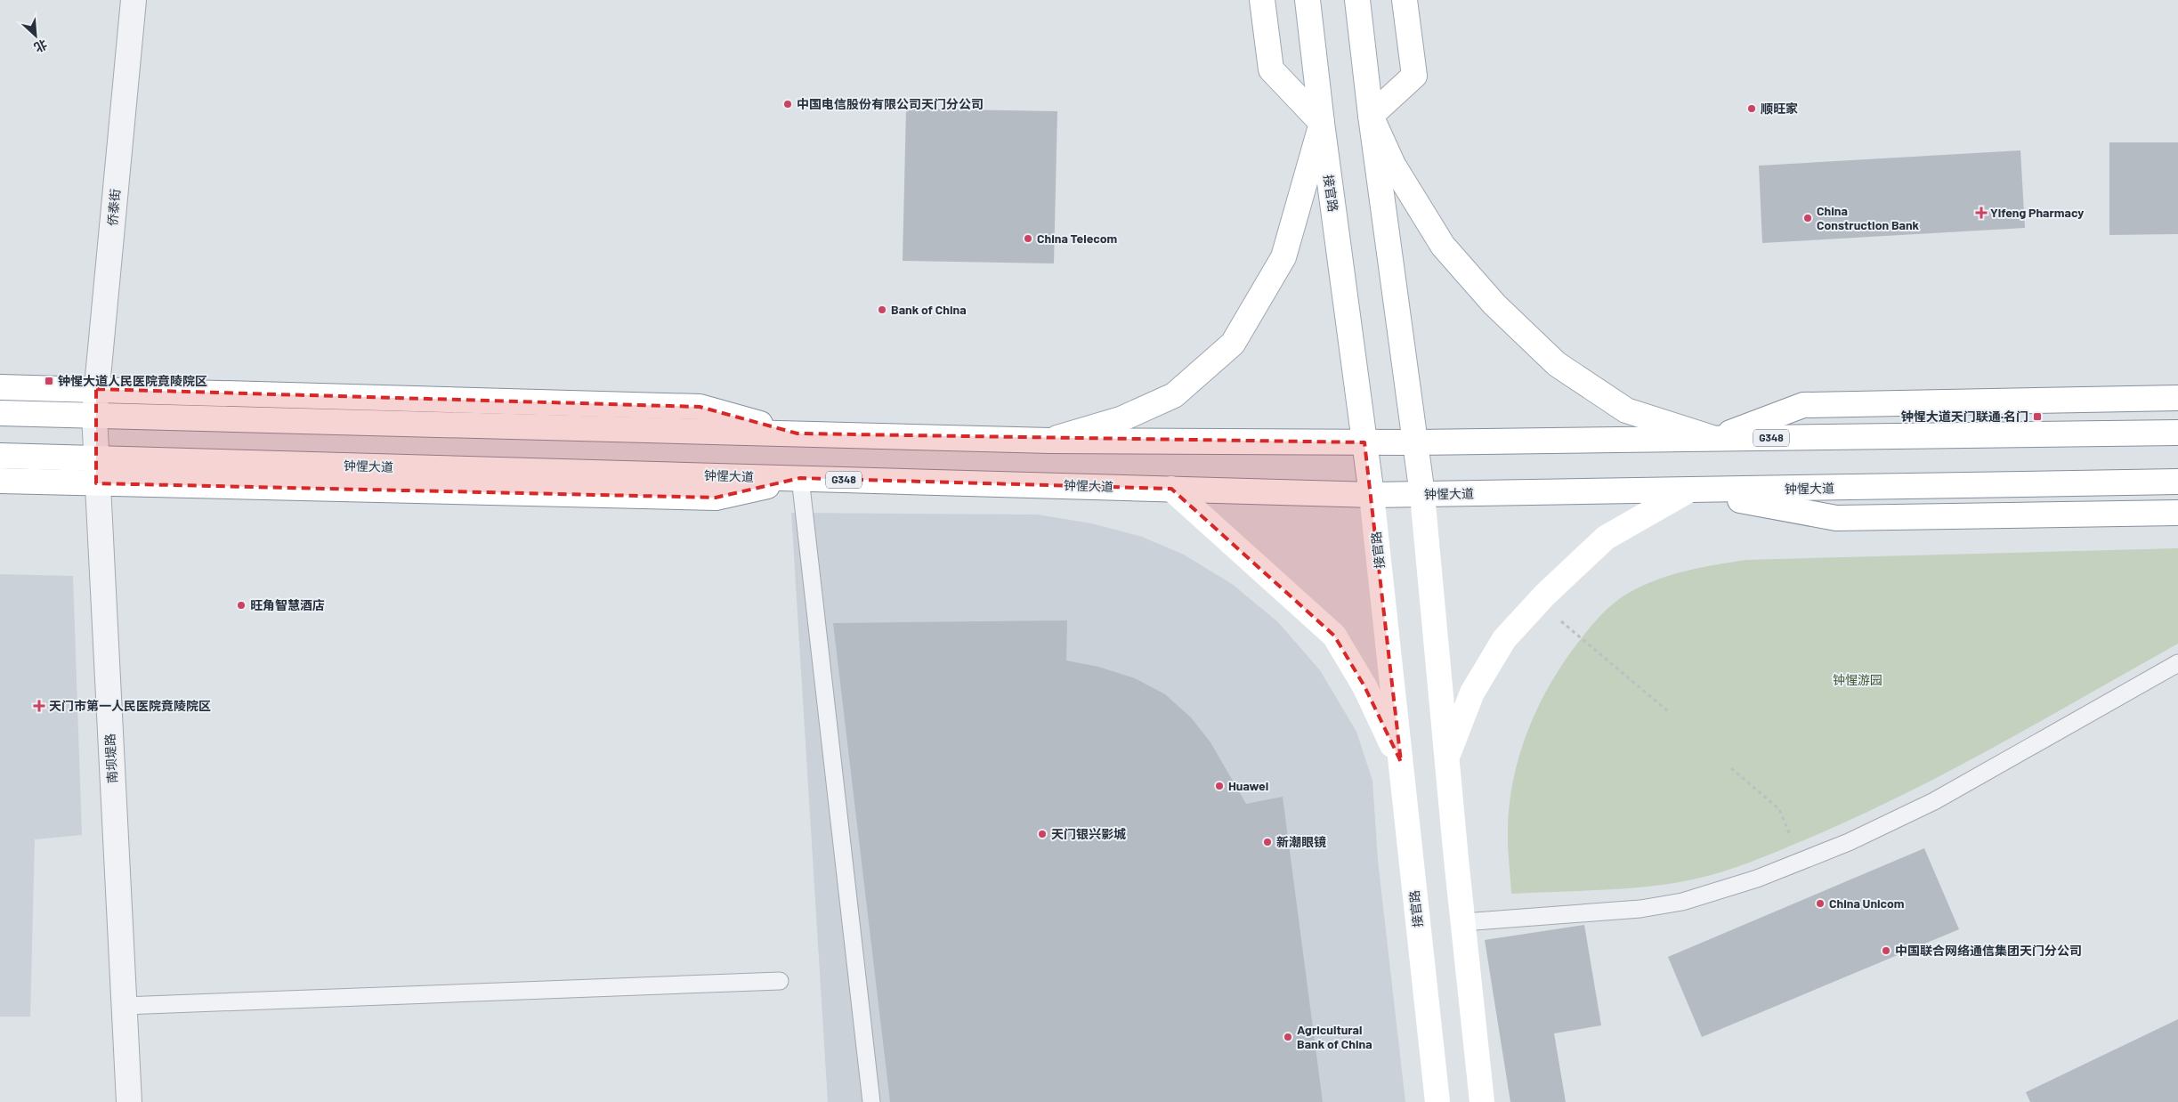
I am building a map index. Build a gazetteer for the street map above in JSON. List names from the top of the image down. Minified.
{"streets":{"main road":["接官路","G348","钟惺大道"],"street":["侨泰街","南坝堤路"]},"crossings":[["接官路","G348"],["接官路","钟惺大道"],["侨泰街","G348"],["侨泰街","南坝堤路"],["G348","南坝堤路"],["钟惺大道","南坝堤路"]],"parks":["钟惺游园"],"places":{"other":["中国电信股份有限公司天门分公司","顺旺家","China Construction Bank","China Telecom","Bank of China","旺角智慧酒店","Huawei","天门银兴影城","新潮眼镜","China Unicom","中国联合网络通信集团天门分公司","Agricultural Bank of China"],"health":["Yifeng Pharmacy","天门市第一人民医院竟陵院区"],"transit":["钟惺大道人民医院竟陵院区","钟惺大道天门联通·名门"]},"north":"bottom right"}
